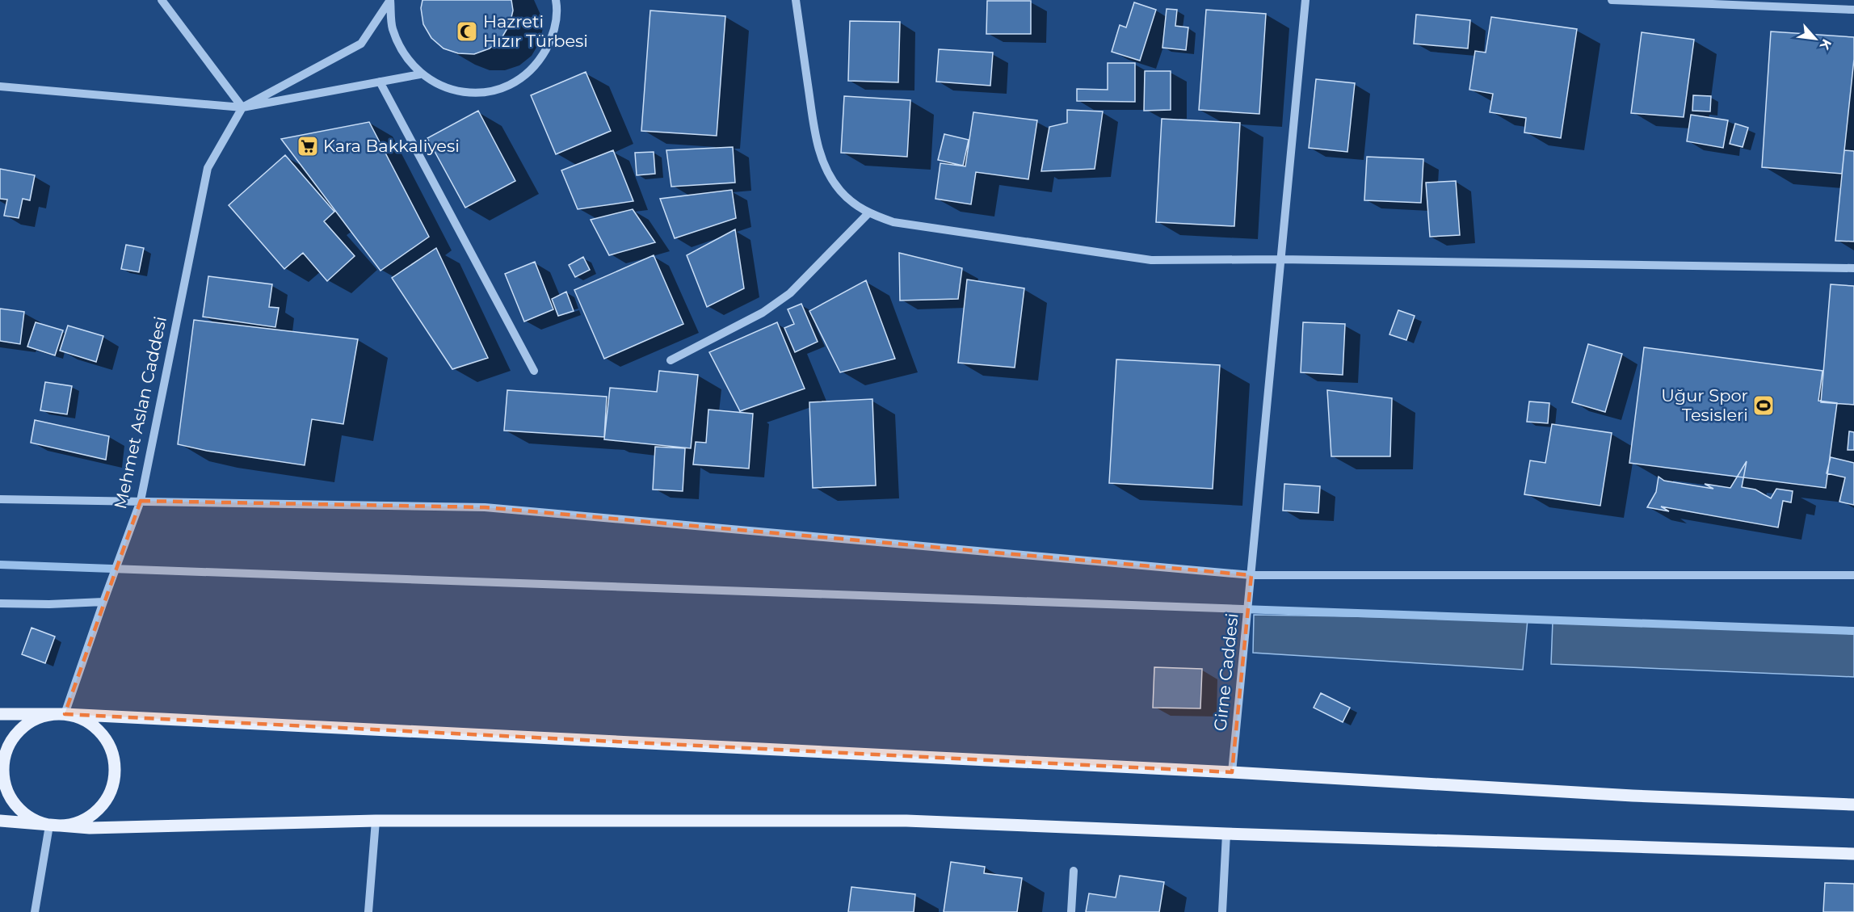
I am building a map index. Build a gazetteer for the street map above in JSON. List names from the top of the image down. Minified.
{"streets":{"street":["Mehmet Aslan Caddesi","Girne Caddesi"]},"places":{"mosque":["Hazreti Hızır Türbesi"],"supermarket":["Kara Bakkaliyesi"],"sports":["Uğur Spor Tesisleri"]},"north":"bottom right"}
